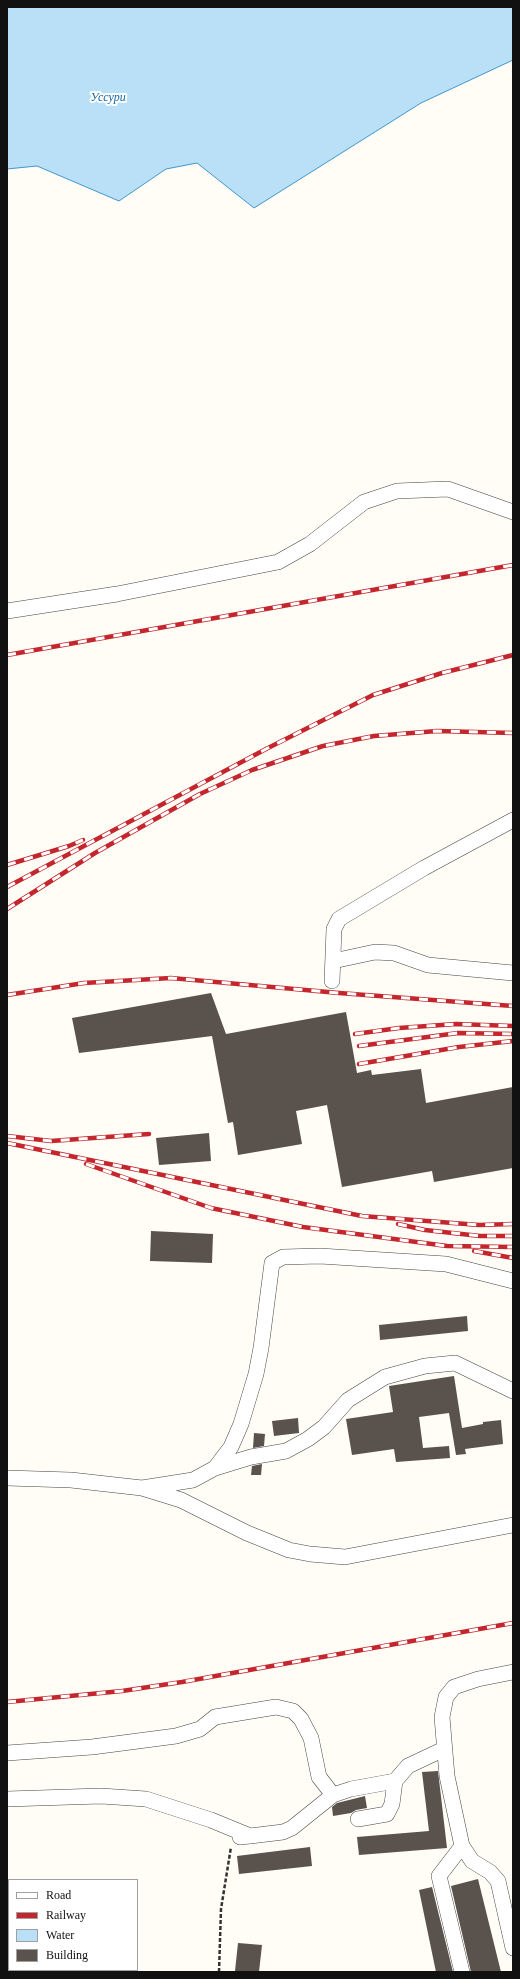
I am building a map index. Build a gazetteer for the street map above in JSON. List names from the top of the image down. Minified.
{"water":["Уссури"],"legend":["Road","Railway","Water","Building"]}
